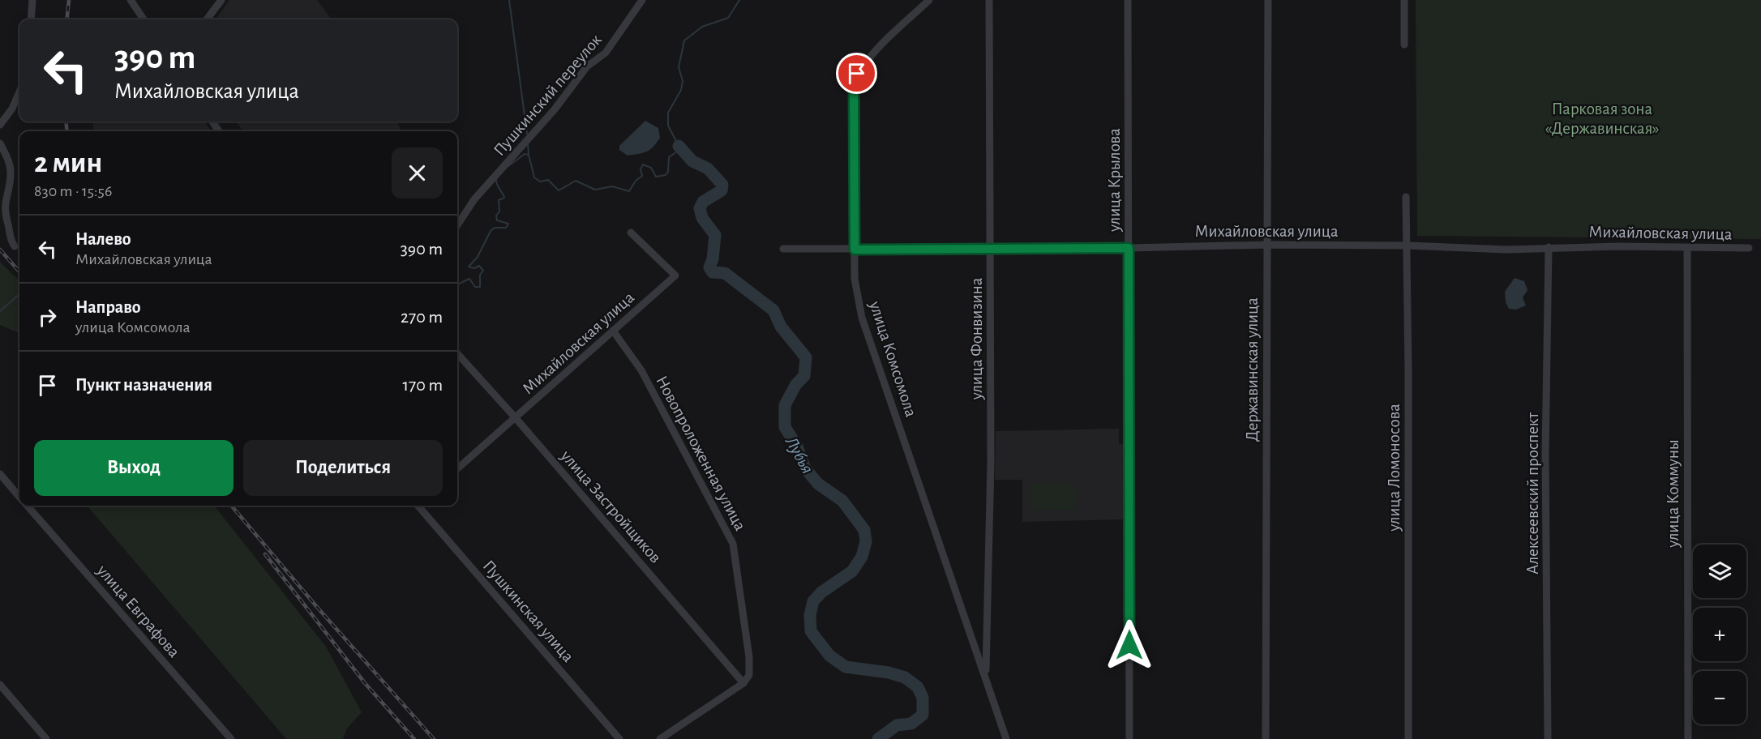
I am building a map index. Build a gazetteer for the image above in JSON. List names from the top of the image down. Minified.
{"streets":{"street":["Пушкинский переулок","улица Крылова","Михайловская улица","улица Фонвизина","улица Комсомола","Державинская улица","Новопроложенная улица","улица Ломоносова","Алексеевский проспект","улица Коммуны","улица Застройщиков","улица Евграфова","Пушкинская улица"]},"crossings":[["улица Крылова","Михайловская улица"],["Михайловская улица","улица Фонвизина"],["Михайловская улица","улица Комсомола"],["Михайловская улица","Державинская улица"],["Михайловская улица","Новопроложенная улица"],["Михайловская улица","улица Ломоносова"],["Михайловская улица","Алексеевский проспект"],["Михайловская улица","улица Коммуны"],["Михайловская улица","улица Застройщиков"],["улица Фонвизина","улица Комсомола"],["Новопроложенная улица","улица Застройщиков"]],"water":["Лубья"],"parks":["Парковая зона «Державинская»"],"page":{"turn":["390 m","Михайловская улица"],"heading":["2 мин","830 m · 15:56"],"list":[{"name":"Налево","note":"Михайловская улица","value":"390 m"},{"name":"Направо","note":"улица Комсомола","value":"270 m"},{"name":"Пункт назначения","value":"170 m"}],"buttons":["Выход","Поделиться"],"map_buttons":["+","−"]}}
